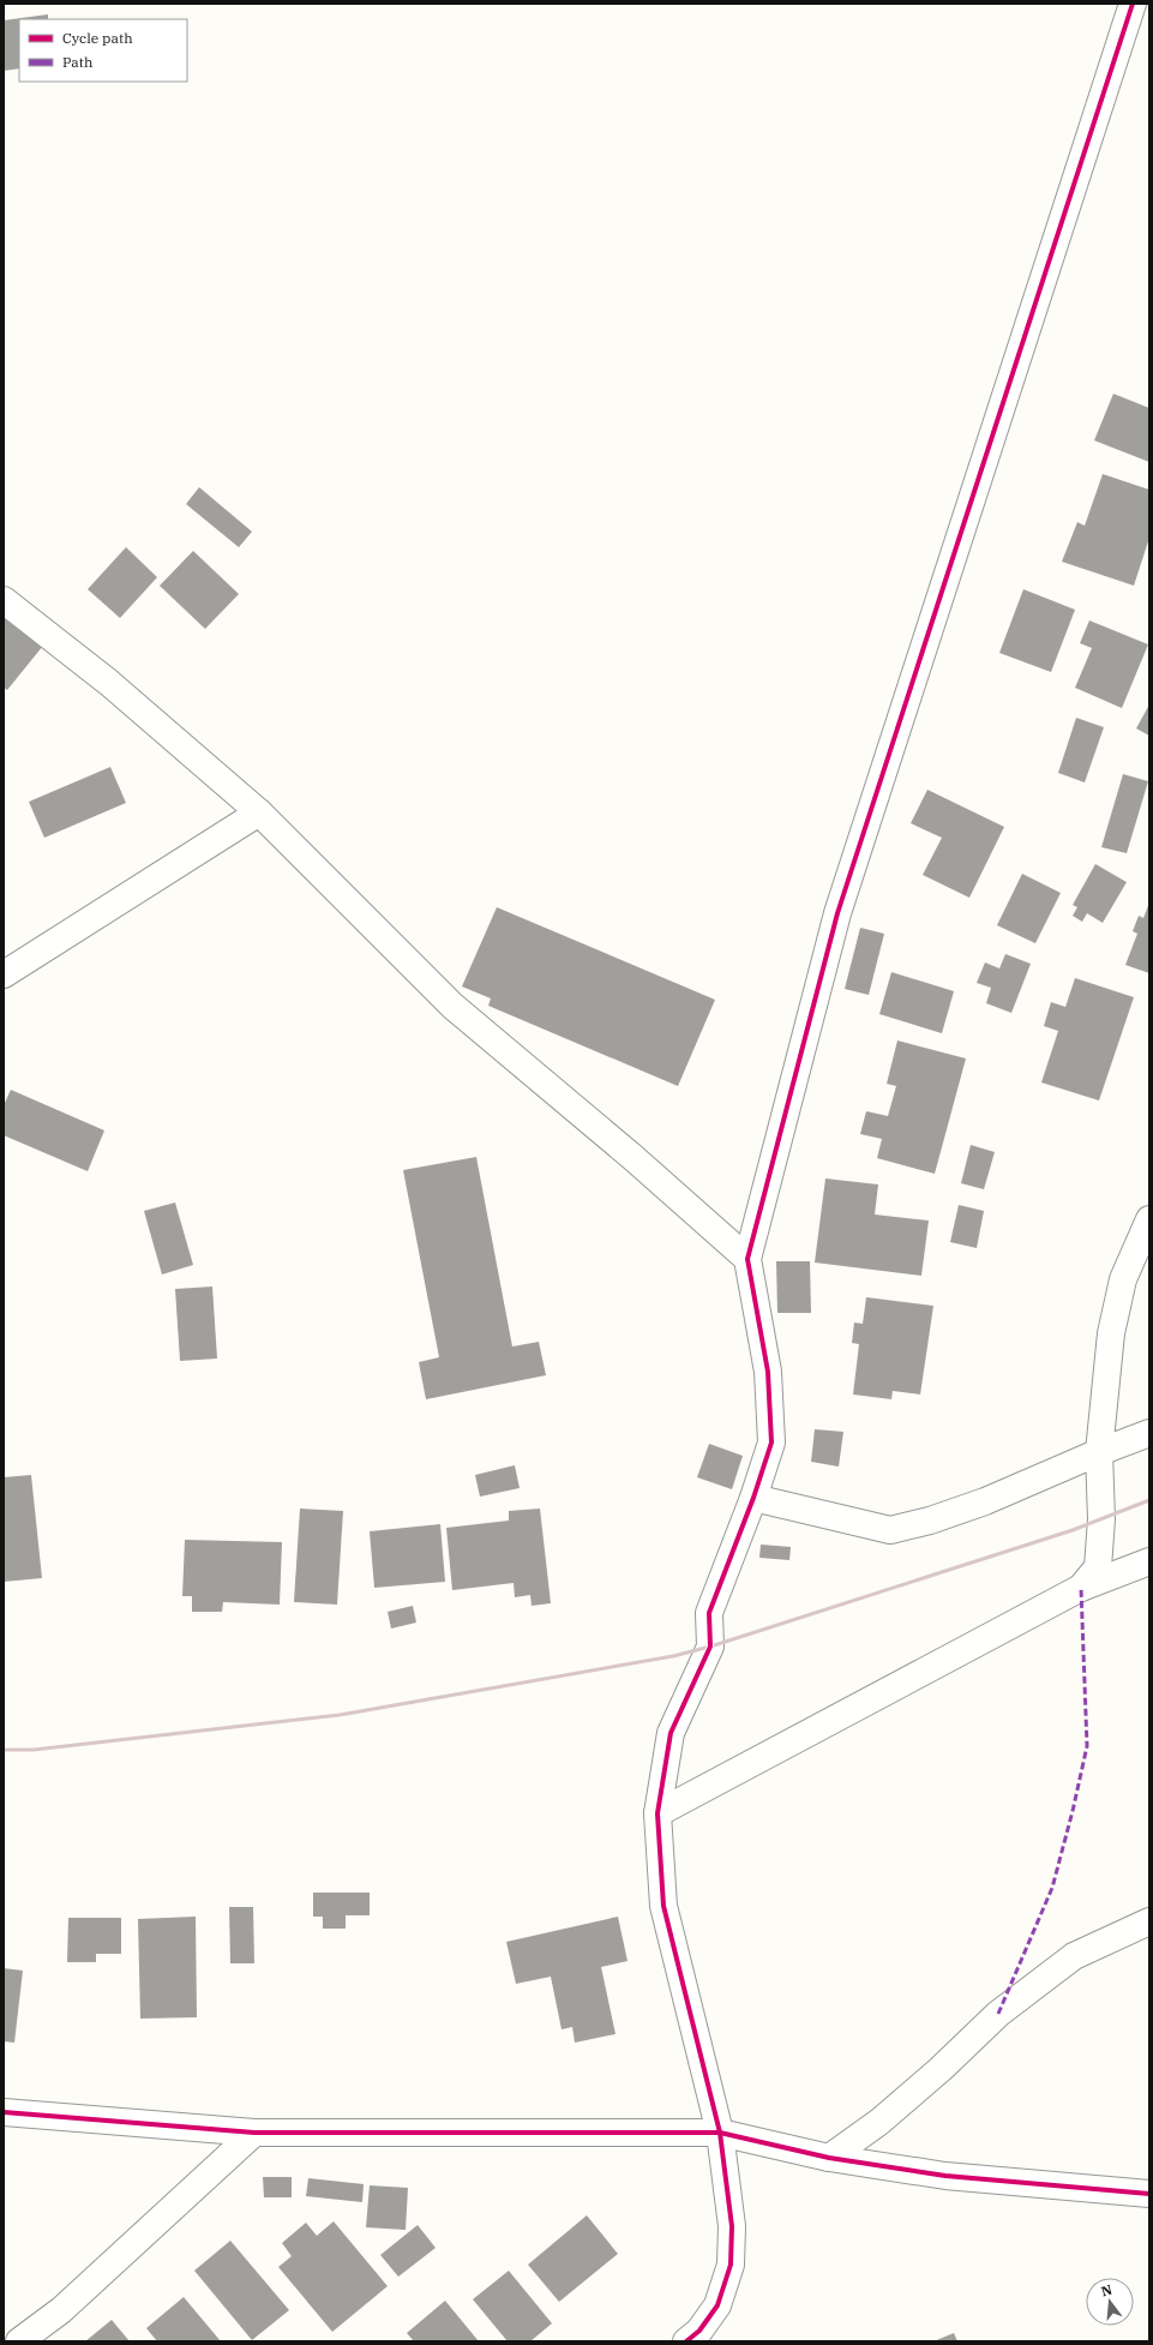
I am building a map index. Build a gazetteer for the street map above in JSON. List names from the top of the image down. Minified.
{"legend":["Cycle path","Path"],"north":"top"}
